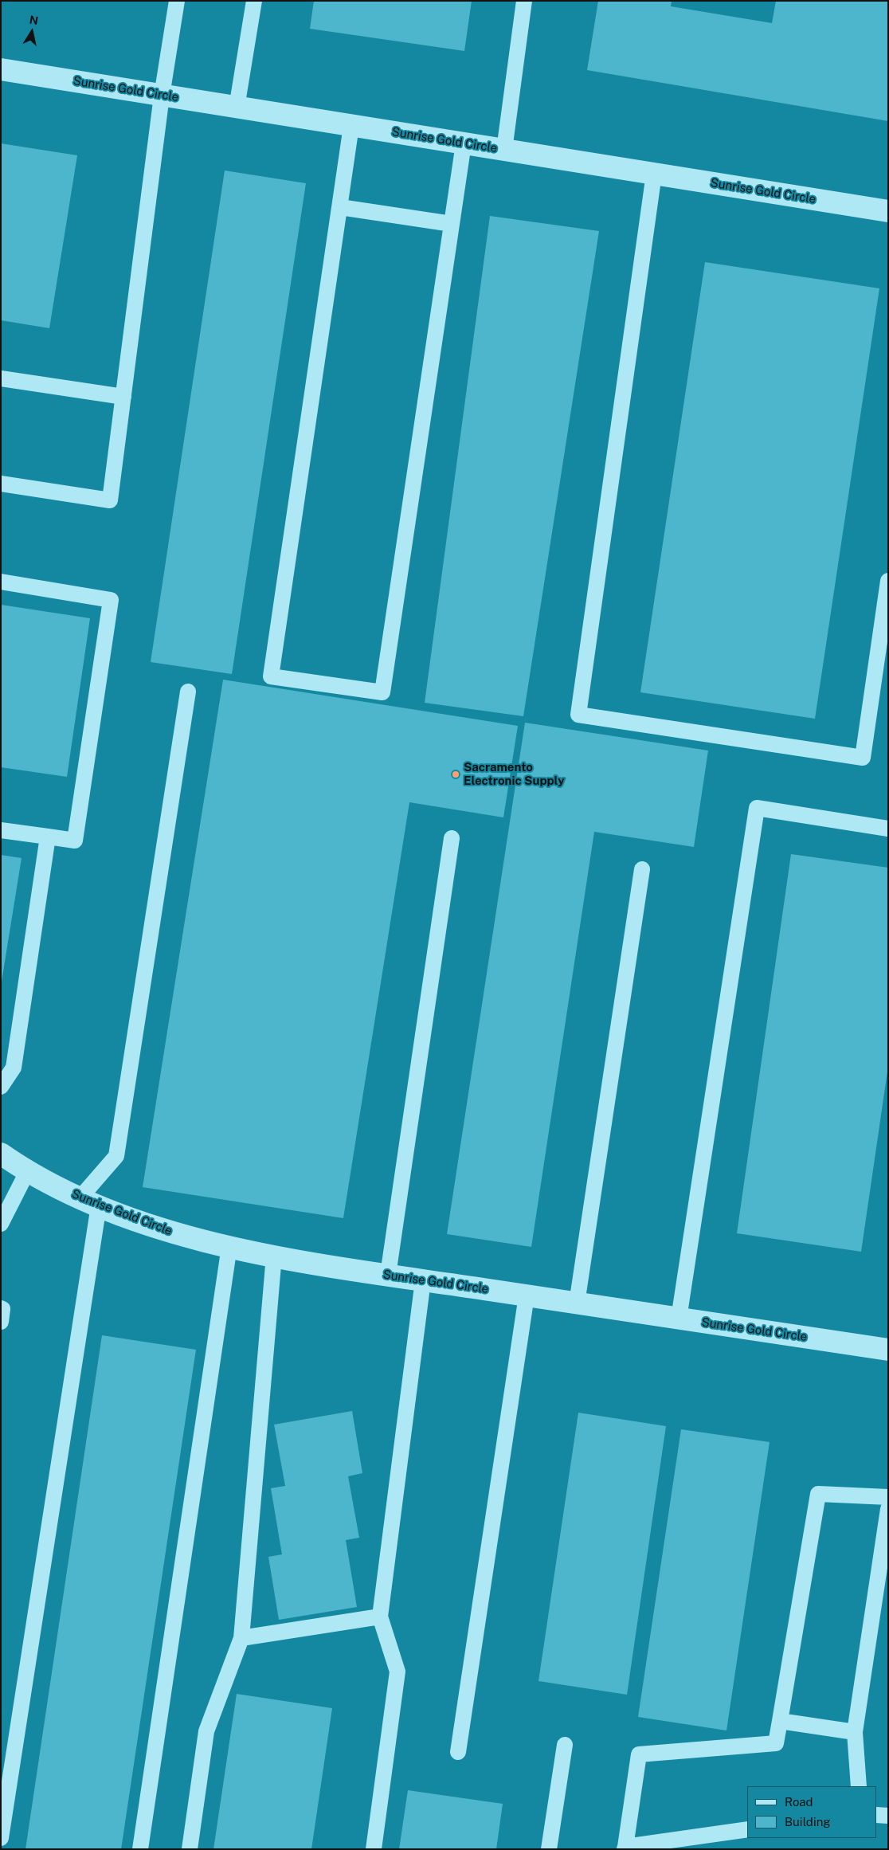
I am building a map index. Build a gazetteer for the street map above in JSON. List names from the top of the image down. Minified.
{"streets":{"street":["Sunrise Gold Circle"]},"places":["Sacramento Electronic Supply"],"legend":["Road","Building"],"north":"top"}
